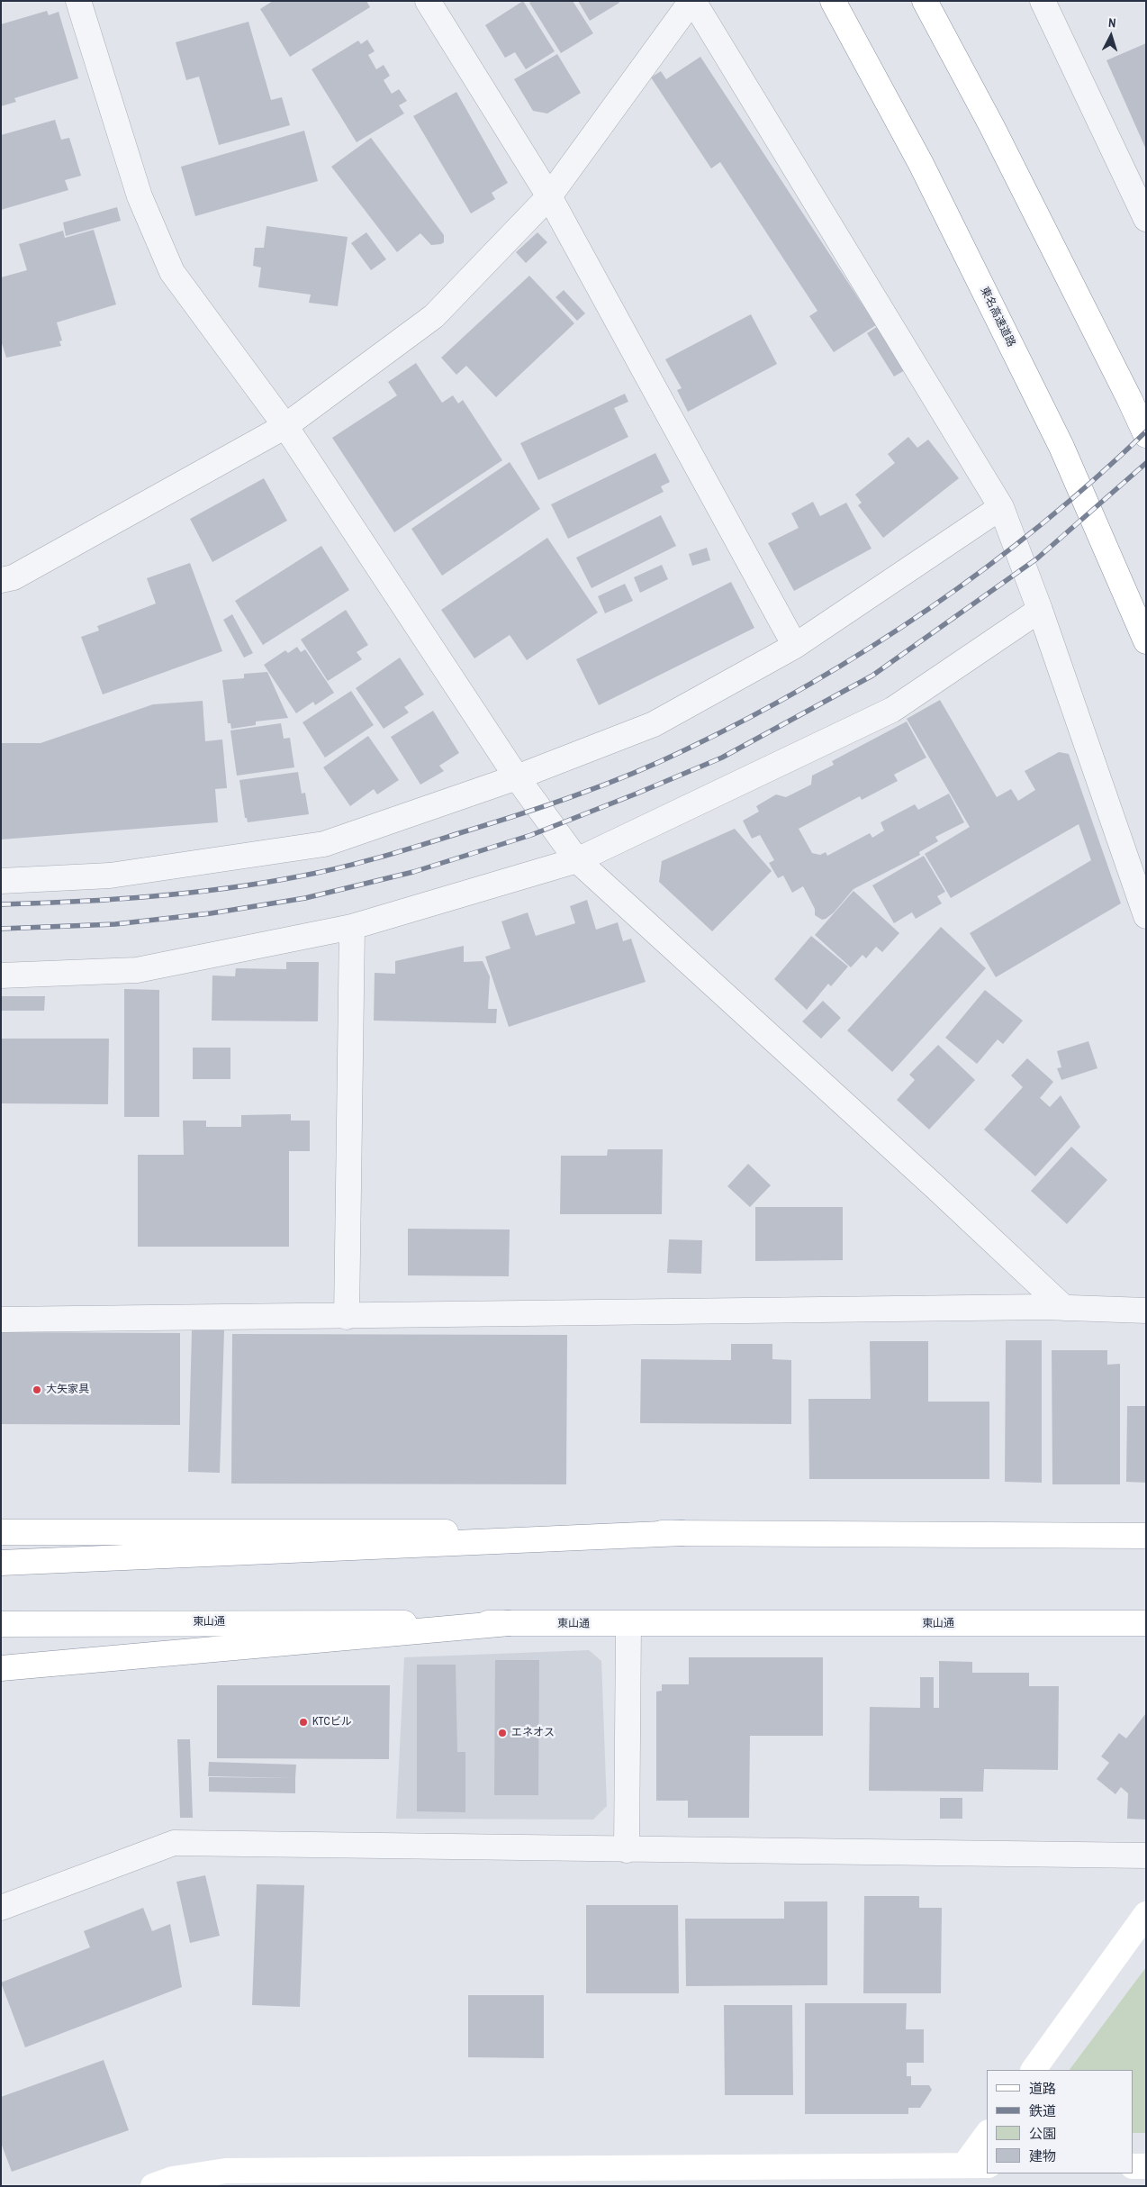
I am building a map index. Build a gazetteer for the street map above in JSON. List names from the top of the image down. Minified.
{"streets":{"main road":["東名高速道路","東山通"]},"places":["大矢家具","KTCビル","エネオス"],"legend":["道路","鉄道","公園","建物"],"north":"top"}
